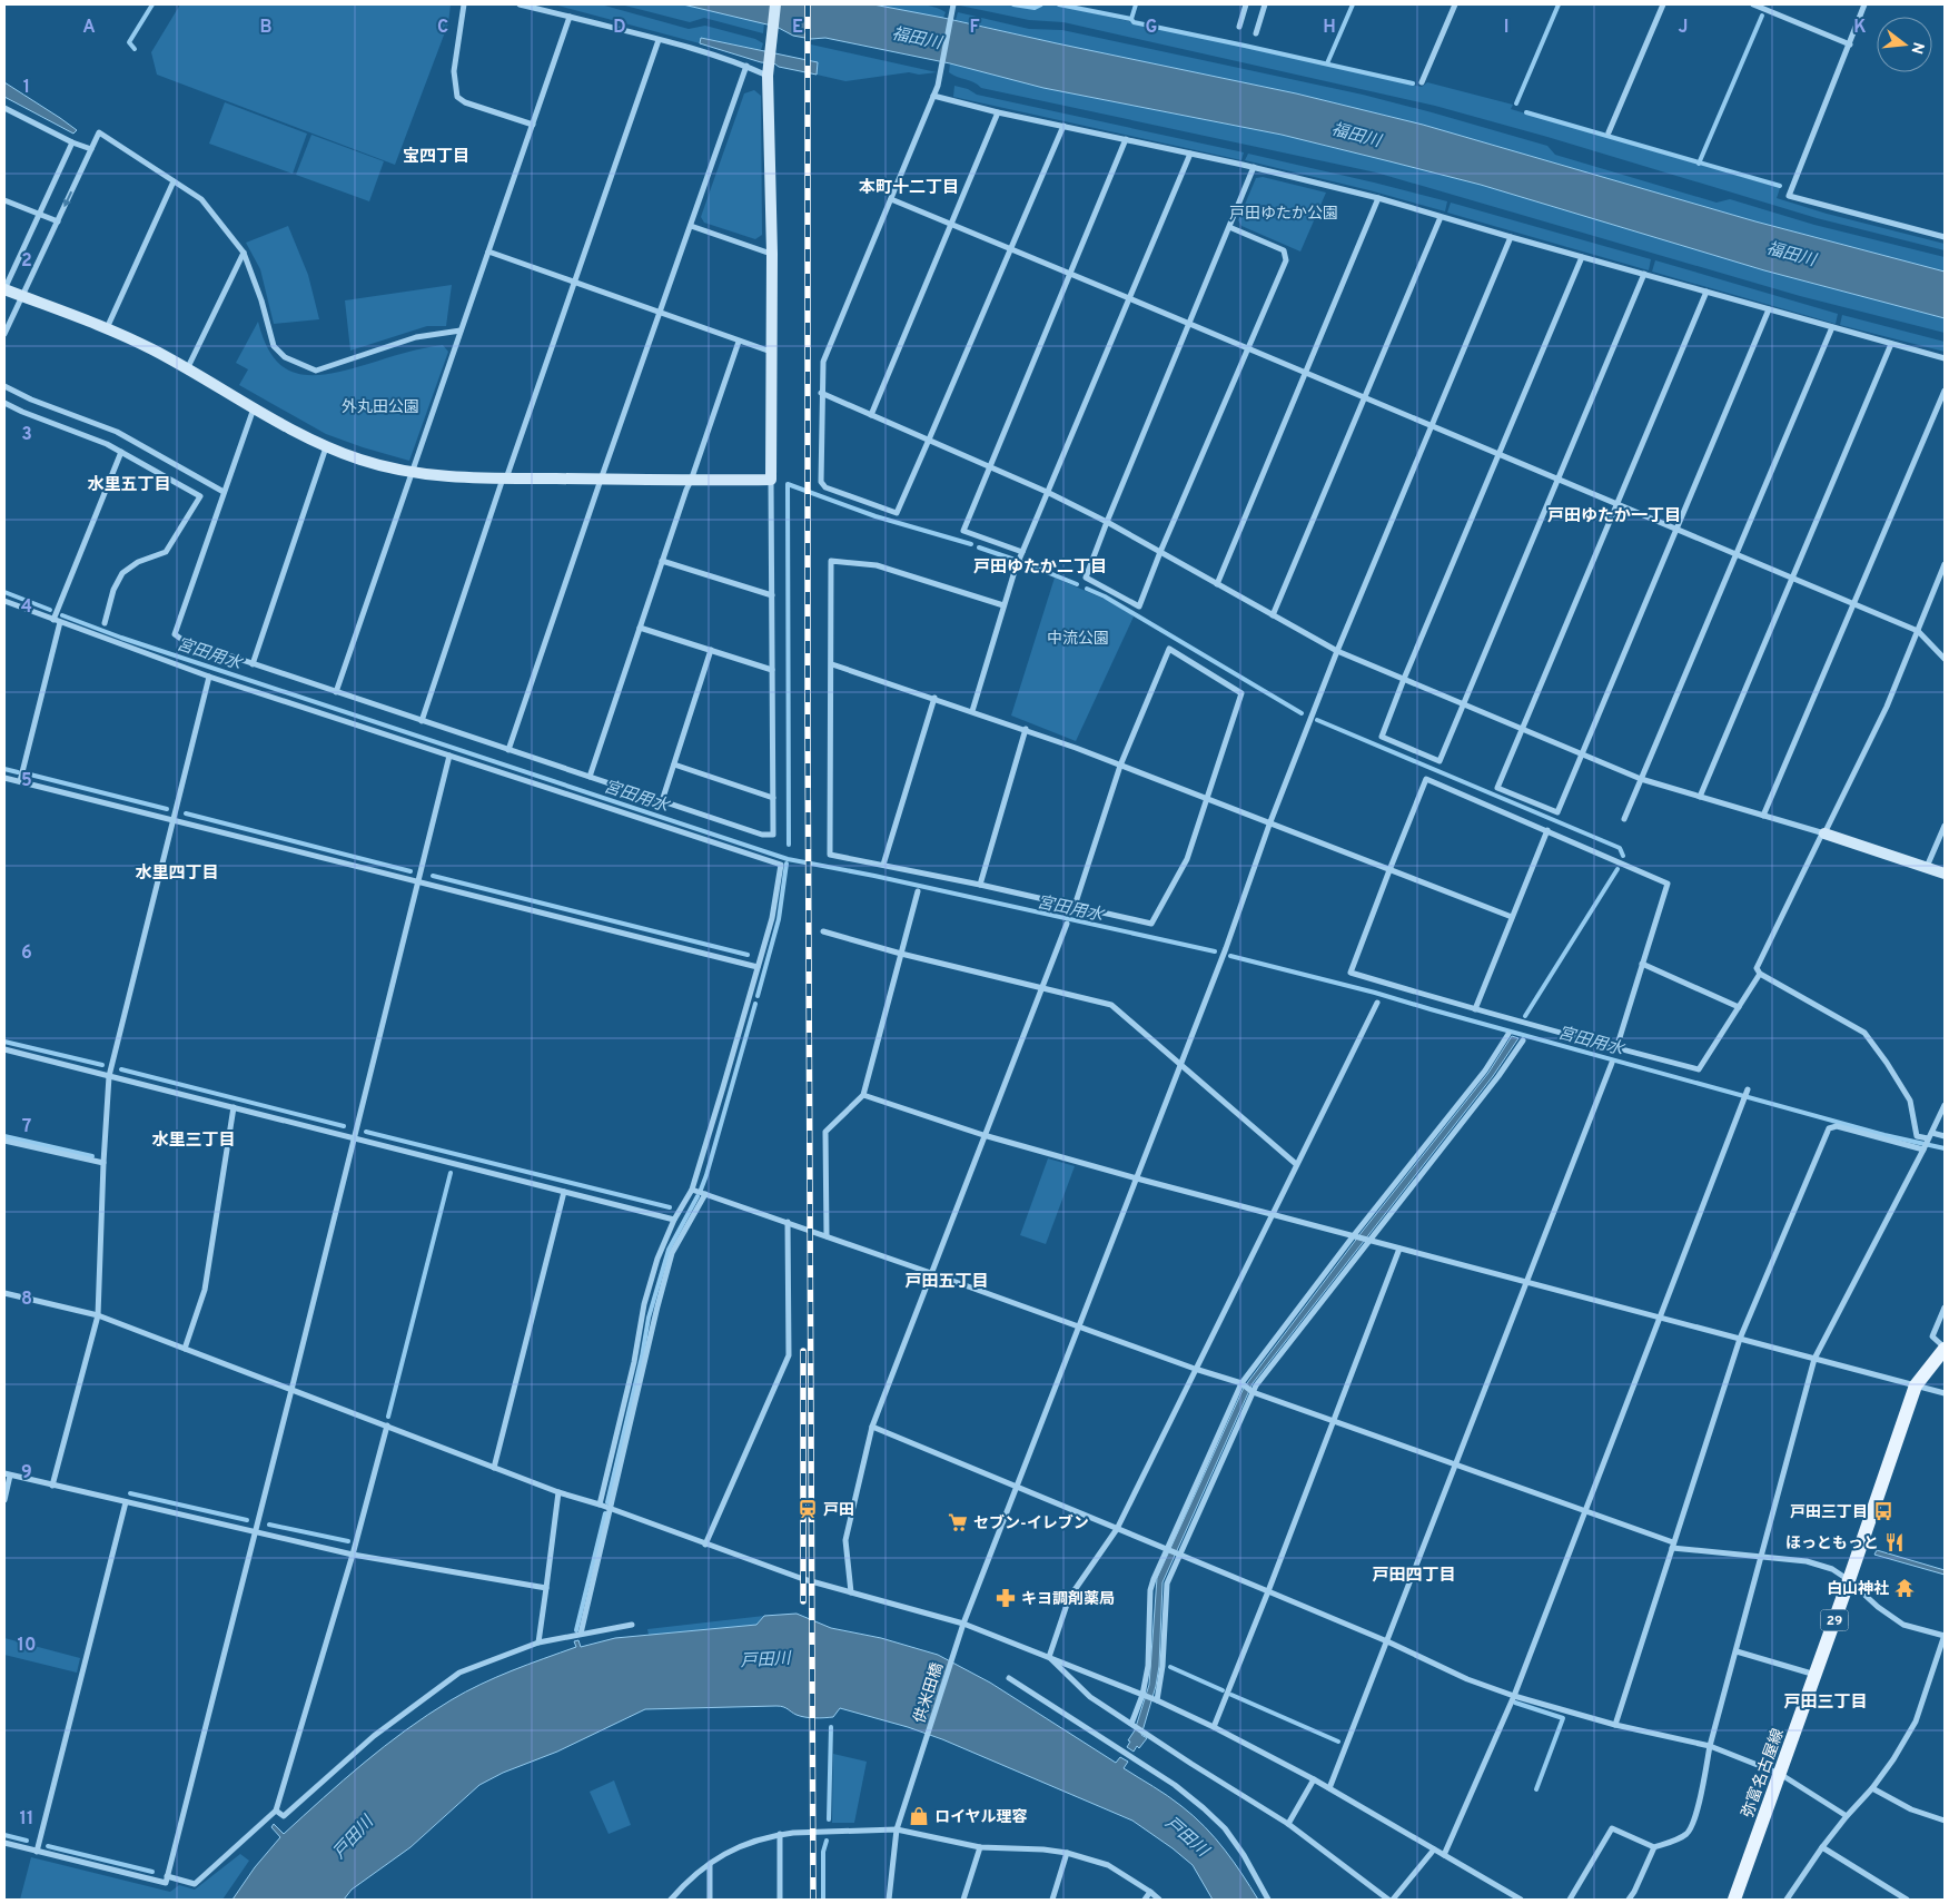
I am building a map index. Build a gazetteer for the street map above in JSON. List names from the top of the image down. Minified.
{"streets":{"main road":["29","弥富名古屋線"],"street":["供米田橋"]},"districts":["宝四丁目","本町十二丁目","水里五丁目","戸田ゆたか一丁目","戸田ゆたか二丁目","水里四丁目","水里三丁目","戸田五丁目","戸田四丁目","戸田三丁目"],"water":["福田川","宮田用水","戸田川"],"parks":["戸田ゆたか公園","外丸田公園","中流公園"],"places":{"station":["戸田"],"bus stop":["戸田三丁目"],"supermarket":["セブン-イレブン"],"restaurant":["ほっともっと"],"temple":["白山神社"],"pharmacy":["キヨ調剤薬局"],"shop":["ロイヤル理容"]},"north":"right","grid":{"columns":["A","B","C","D","E","F","G","H","I","J","K"],"rows":["1","2","3","4","5","6","7","8","9","10","11"]}}
